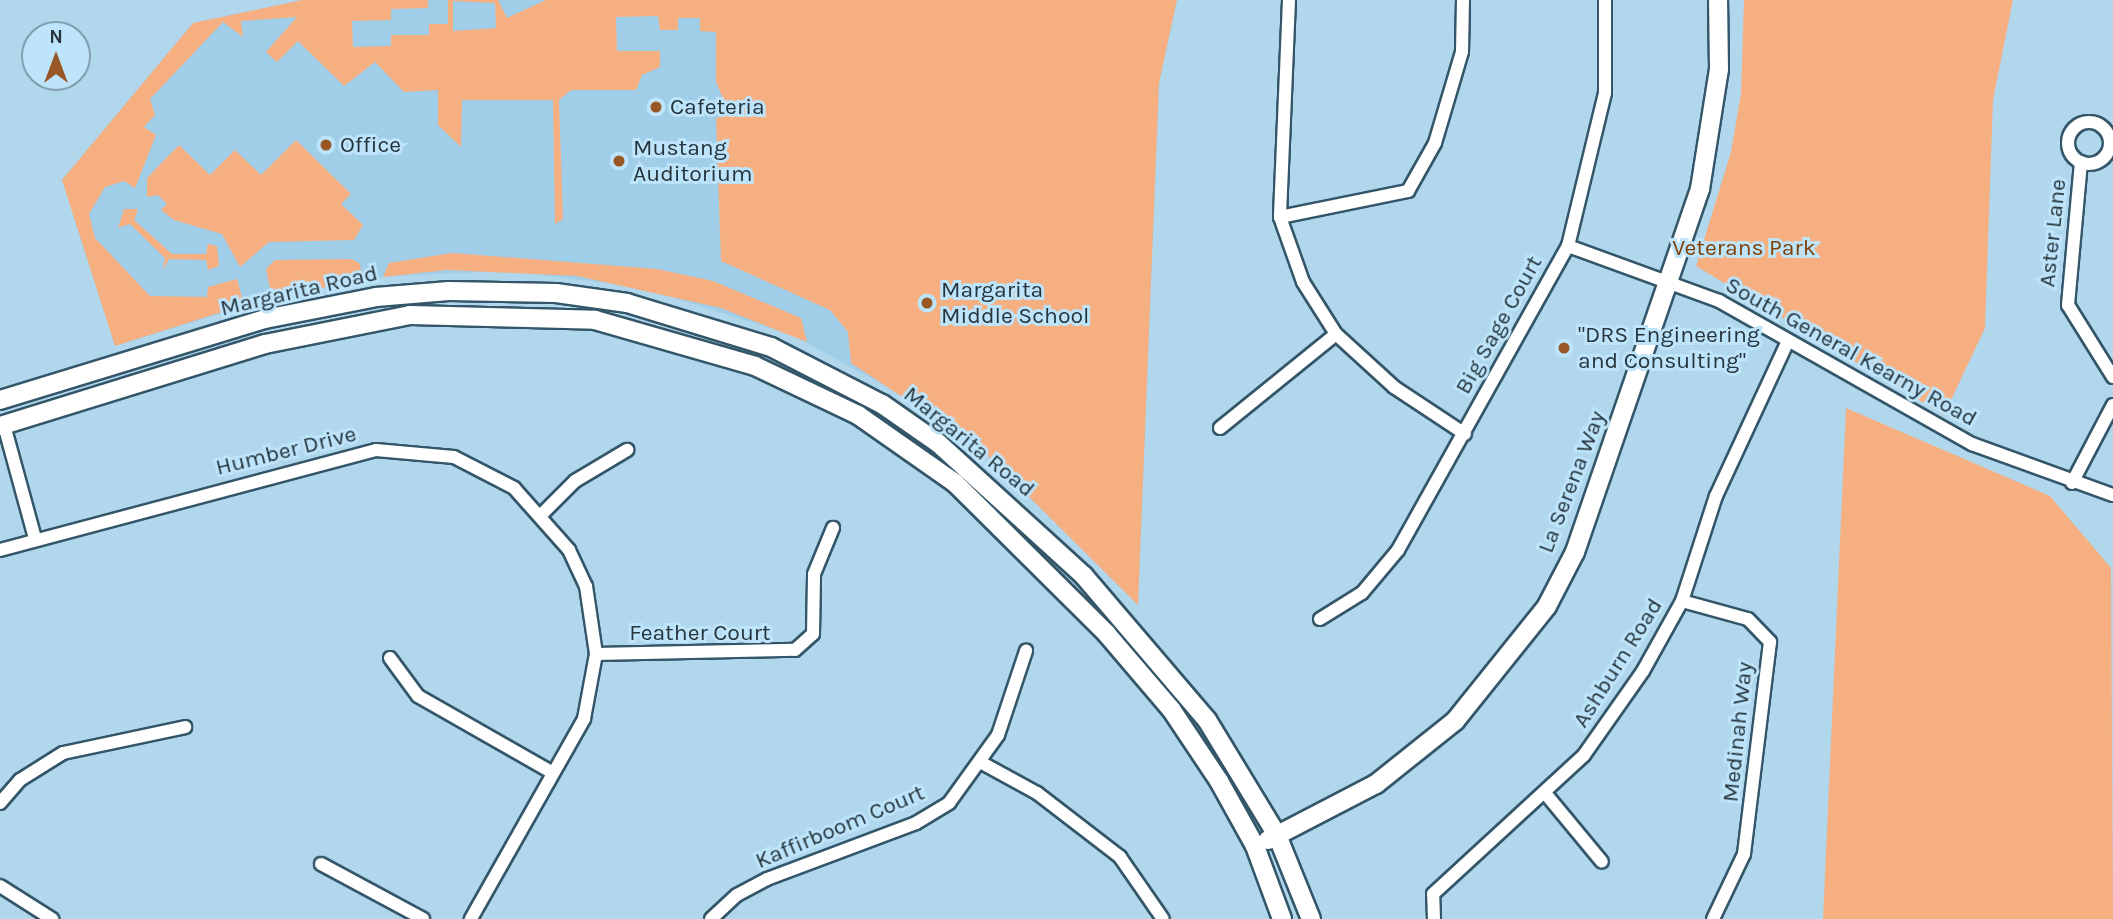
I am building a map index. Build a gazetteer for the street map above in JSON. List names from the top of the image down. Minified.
{"streets":{"main road":["Margarita Road","La Serena Way"],"street":["Aster Lane","Big Sage Court","South General Kearny Road","Humber Drive","Feather Court","Ashburn Road","Medinah Way","Kaffirboom Court"]},"crossings":[["Margarita Road","La Serena Way"],["Big Sage Court","South General Kearny Road"],["South General Kearny Road","La Serena Way"],["South General Kearny Road","Ashburn Road"],["Humber Drive","Feather Court"],["Ashburn Road","Medinah Way"]],"parks":["Veterans Park"],"places":["Cafeteria","Office","Mustang Auditorium","Margarita Middle School","\"DRS Engineering and Consulting\""],"north":"top"}
